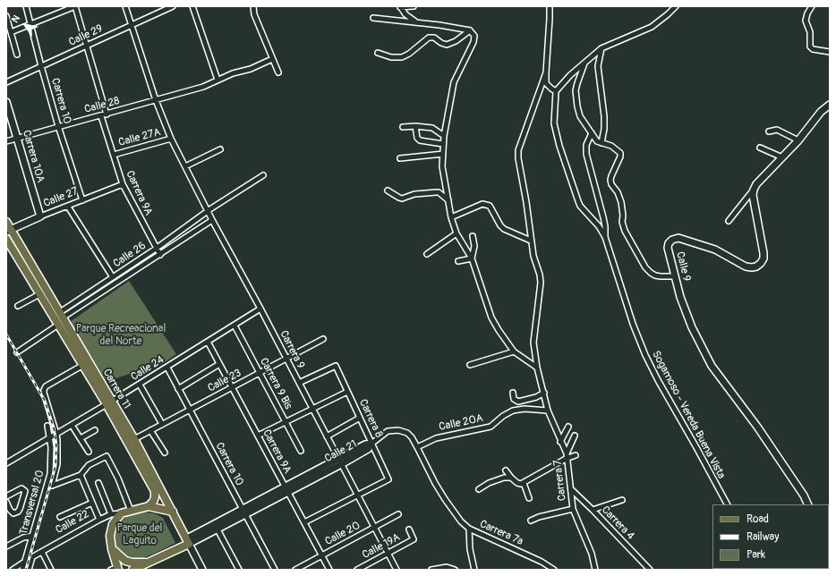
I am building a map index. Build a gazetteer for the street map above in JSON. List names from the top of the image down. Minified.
{"streets":{"main road":["Carrera 11","Calle 21","Calle 22"],"street":["Calle 29","Carrera 10","Calle 28","Calle 27A","Carrera 10A","Carrera 9A","Calle 27","Calle 26","Calle 9","Carrera 9","Calle 24","Calle 23","Carrera 9 Bis","Sogamoso - Vereda Buena Vista","Carrera 8","Calle 20A","Carrera 7","Transversal 20","Carrera 4","Carrera 7ª","Calle 20","Calle 19A"]},"crossings":[["Calle 29","Carrera 10"],["Calle 29","Carrera 9"],["Carrera 10","Calle 28"],["Carrera 10","Calle 27"],["Carrera 10","Calle 24"],["Carrera 10","Calle 23"],["Carrera 10","Calle 21"],["Calle 28","Carrera 10A"],["Calle 28","Carrera 9A"],["Calle 28","Carrera 9"],["Calle 27A","Carrera 9A"],["Calle 27A","Carrera 9"],["Carrera 10A","Calle 27"],["Carrera 9A","Calle 27"],["Carrera 9A","Calle 26"],["Carrera 9A","Calle 24"],["Carrera 9A","Calle 23"],["Carrera 9A","Calle 21"],["Carrera 9A","Calle 20"],["Calle 27","Carrera 11"],["Calle 26","Carrera 9"],["Calle 26","Carrera 11"],["Carrera 9","Calle 24"],["Carrera 9","Calle 23"],["Carrera 9","Carrera 8"],["Carrera 9","Calle 21"],["Carrera 9","Calle 20"],["Carrera 9","Calle 19A"],["Calle 24","Carrera 9 Bis"],["Calle 24","Carrera 11"],["Calle 24","Transversal 20"],["Calle 23","Carrera 9 Bis"],["Calle 23","Carrera 11"],["Carrera 11","Calle 21"],["Carrera 11","Transversal 20"],["Carrera 11","Calle 22"],["Carrera 8","Calle 21"],["Carrera 8","Carrera 7ª"],["Calle 20A","Carrera 7"],["Calle 20A","Carrera 7ª"],["Calle 21","Calle 22"],["Calle 21","Carrera 7ª"],["Carrera 7","Carrera 4"],["Transversal 20","Calle 22"]],"parks":["Parque Recreacional del Norte","Parque del Laguito"],"legend":["Road","Railway","Park"],"north":"top left"}
